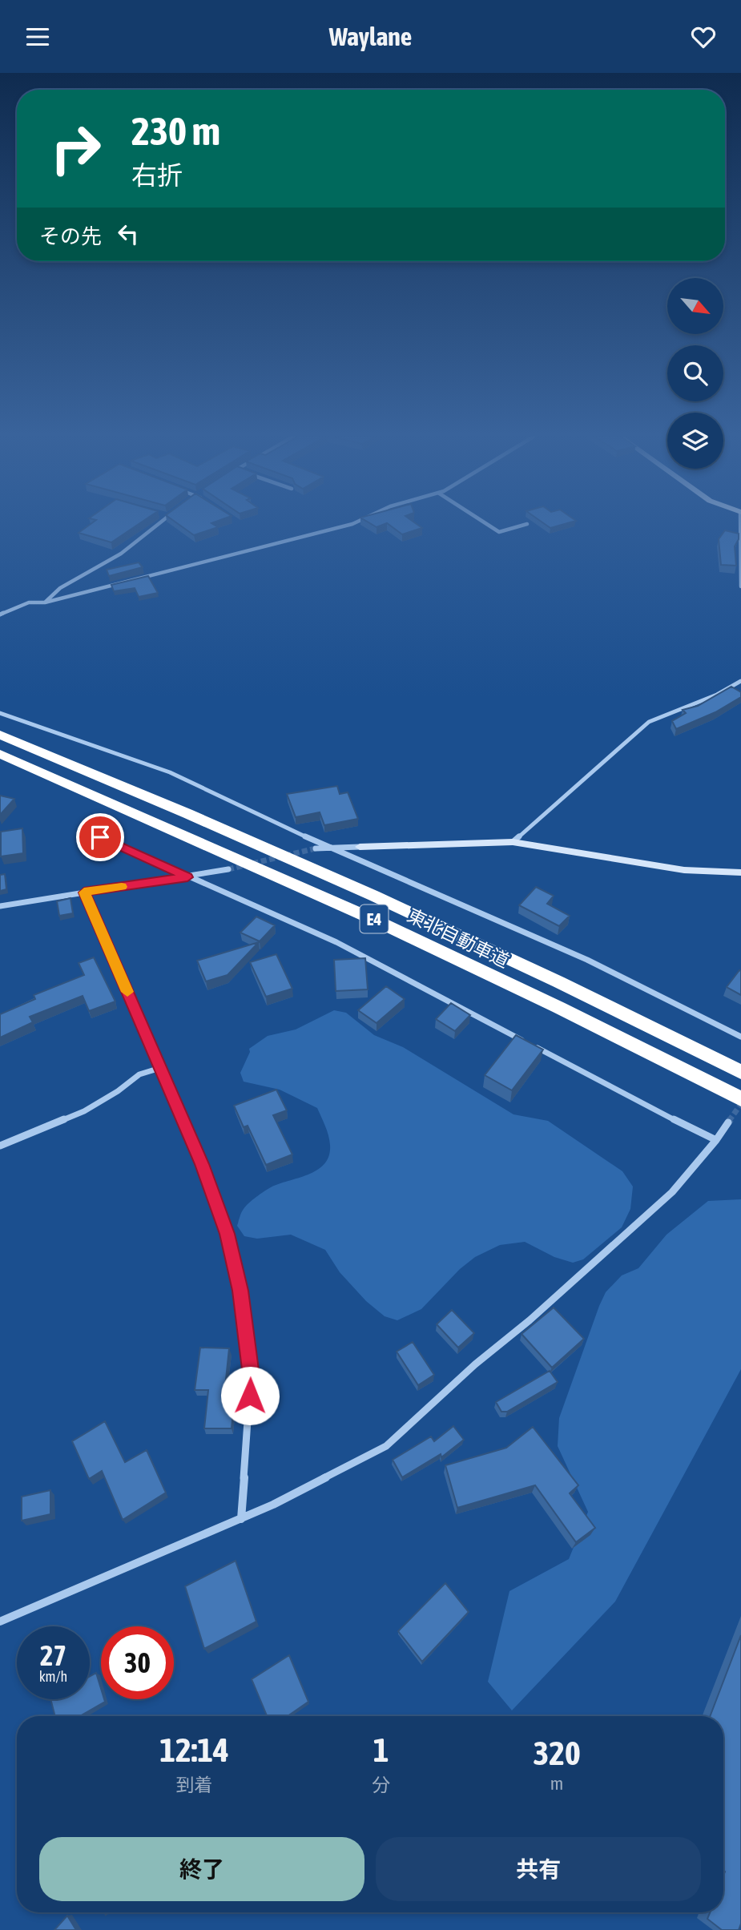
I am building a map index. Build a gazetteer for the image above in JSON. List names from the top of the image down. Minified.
{"streets":{"highway":["E4","東北自動車道"]},"north":"bottom right","page":{"header":"Waylane","turn":["230 m","右折"],"then":"その先","speed":"27 km/h","limit":"30","eta":["12:14","到着","1","分","320","m"],"buttons":["終了","共有"]}}
